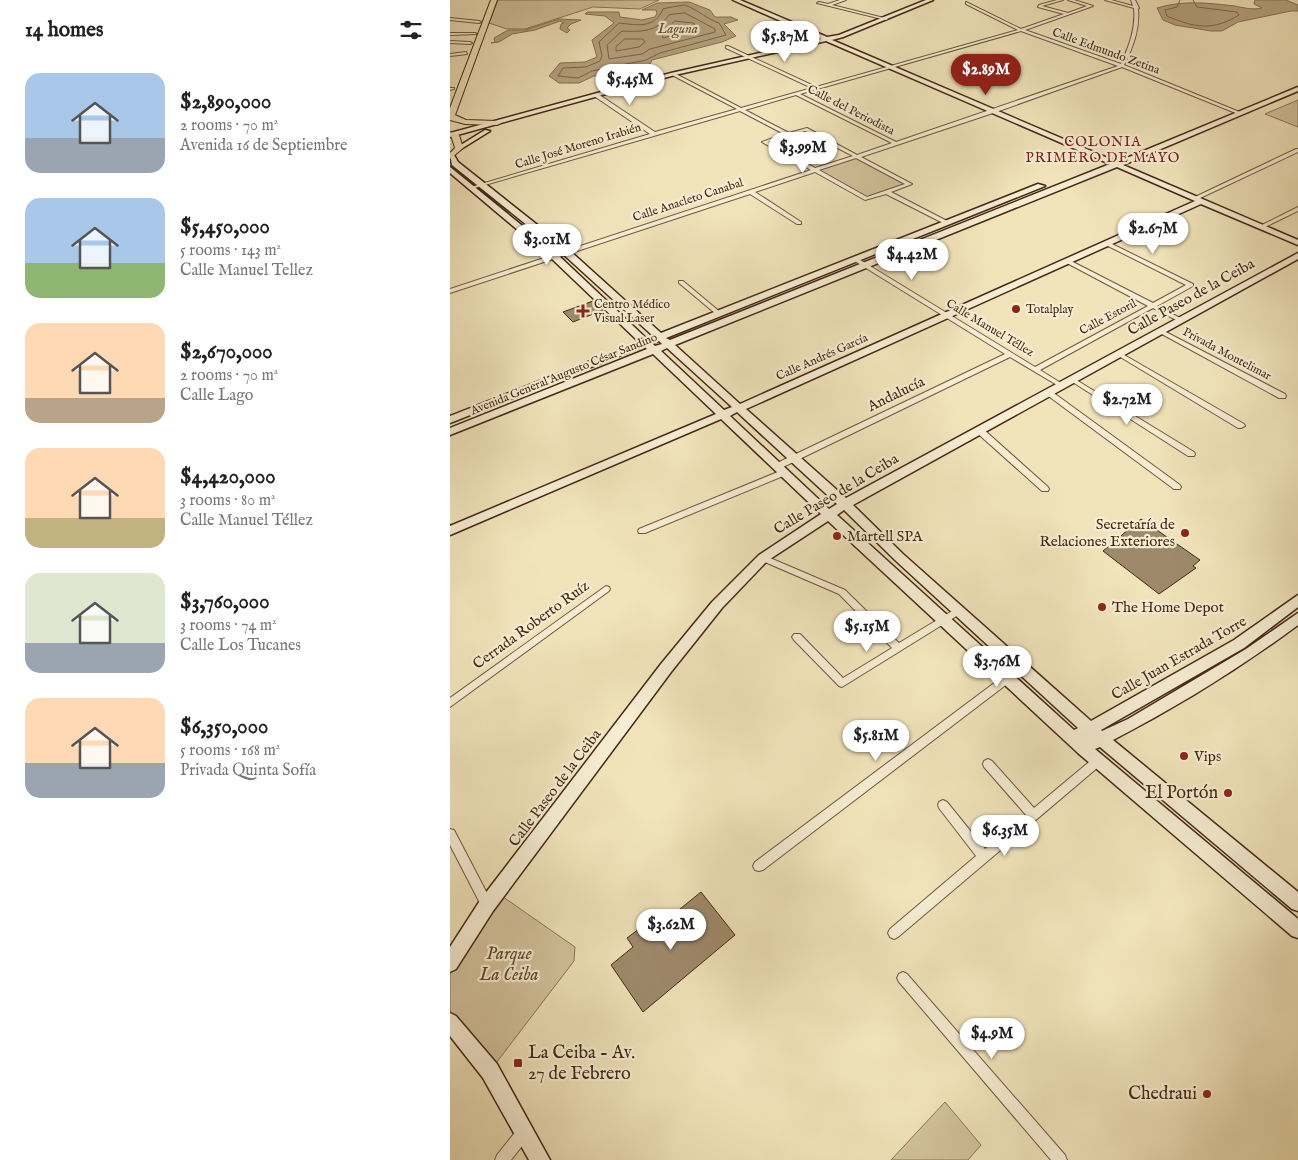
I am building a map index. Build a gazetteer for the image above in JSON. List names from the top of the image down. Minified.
{"streets":{"main road":["Calle Paseo de la Ceiba","Calle Andrés García","Avenida General Augusto César Sandino","Calle Juan Estrada Torre"],"street":["Calle Edmundo Zetina","Calle del Periodista","Calle José Moreno Irabién","Calle Anacleto Canabal","Calle Estoril","Calle Manuel Téllez","Privada Montelimar","Andalucía","Cerrada Roberto Ruíz"]},"crossings":[["Calle Edmundo Zetina","Calle José Moreno Irabién"],["Calle Edmundo Zetina","Calle Anacleto Canabal"],["Calle Edmundo Zetina","Avenida General Augusto César Sandino"],["Calle del Periodista","Calle José Moreno Irabién"],["Calle del Periodista","Calle Anacleto Canabal"],["Calle Paseo de la Ceiba","Calle Manuel Téllez"],["Calle Paseo de la Ceiba","Privada Montelimar"],["Calle Estoril","Calle Manuel Téllez"],["Calle Estoril","Calle Andrés García"],["Calle Manuel Téllez","Calle Andrés García"],["Calle Manuel Téllez","Avenida General Augusto César Sandino"],["Calle Manuel Téllez","Andalucía"]],"districts":["COLONIA PRIMERO DE MAYO"],"water":["Laguna"],"parks":["Parque La Ceiba"],"places":{"other":["Totalplay","Secretaría de Relaciones Exteriores","Martell SPA","The Home Depot","Vips","El Portón","Chedraui"],"health":["Centro Médico Visual Laser"],"transit":["La Ceiba - Av. 27 de Febrero"]},"page":{"heading":"14 homes","price":["$5.87M","$2.89M","$5.45M","$3.99M","$2.67M","$3.01M","$4.42M","$2.72M","$5.15M","$3.76M","$5.81M","$6.35M","$3.62M","$4.9M"],"list":[{"name":"$2,890,000","note":"2 rooms · 70 m² · Avenida 16 de Septiembre"},{"name":"$5,450,000","note":"5 rooms · 143 m² · Calle Manuel Tellez"},{"name":"$2,670,000","note":"2 rooms · 70 m² · Calle Lago"},{"name":"$4,420,000","note":"3 rooms · 80 m² · Calle Manuel Téllez"},{"name":"$3,760,000","note":"3 rooms · 74 m² · Calle Los Tucanes"},{"name":"$6,350,000","note":"5 rooms · 168 m² · Privada Quinta Sofía"}]}}
